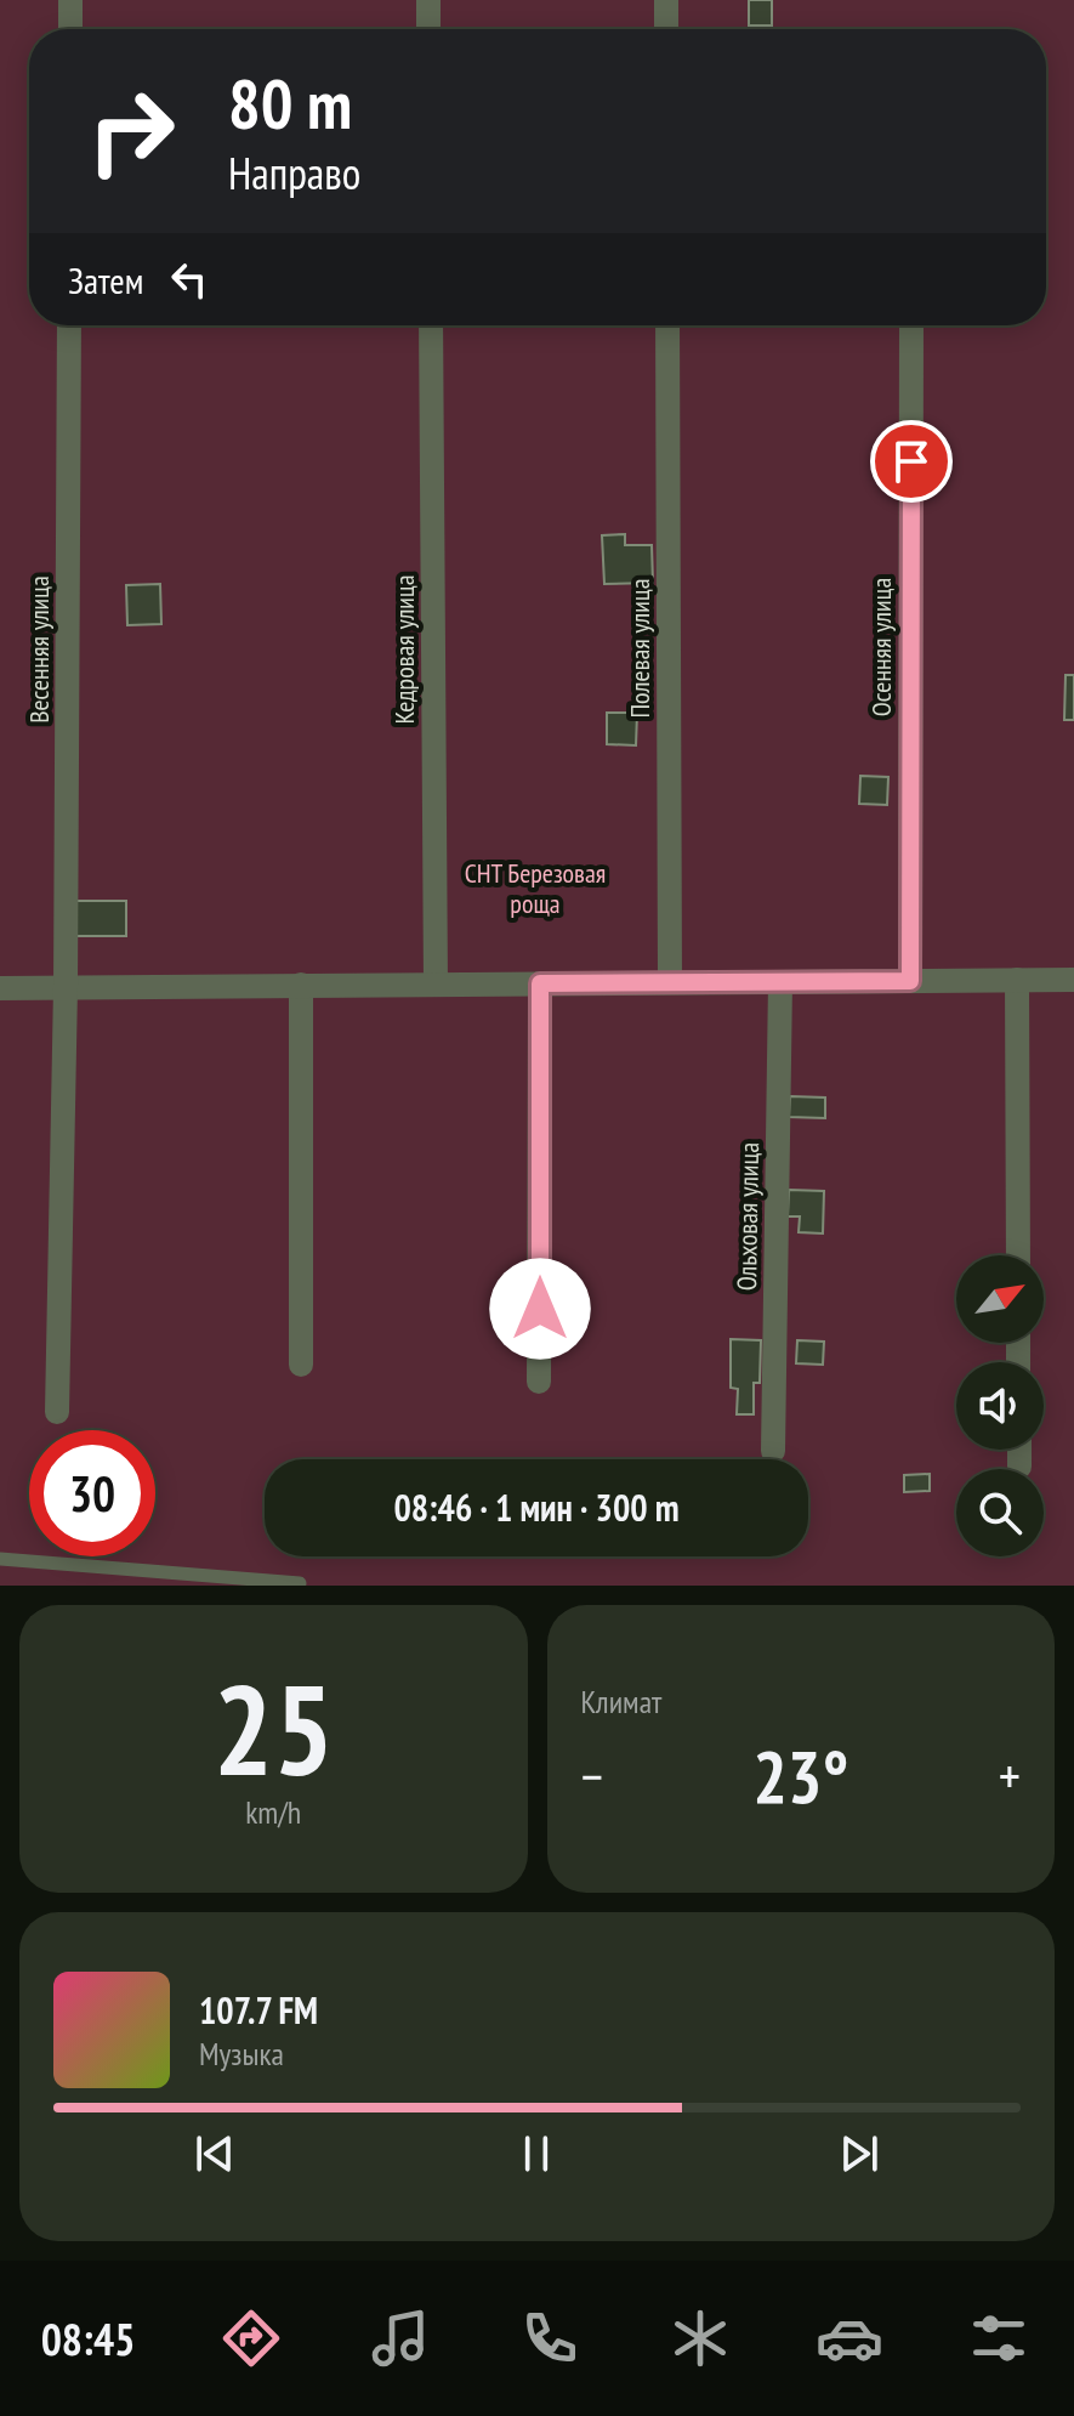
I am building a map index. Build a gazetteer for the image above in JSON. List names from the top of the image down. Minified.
{"streets":{"street":["Осенняя улица","Полевая улица","Весенняя улица","Кедровая улица","Ольховая улица"]},"parks":["СНТ Березовая роща"],"north":"top right","page":{"turn":["80 m","Направо"],"then":"Затем","limit":"30","trip":"08:46 · 1 мин · 300 m","tile":[["25","km/h"],"Климат"],"heat":["−","23°","+"],"song":["107.7 FM","Музыка"],"tabs":"08:45"}}
